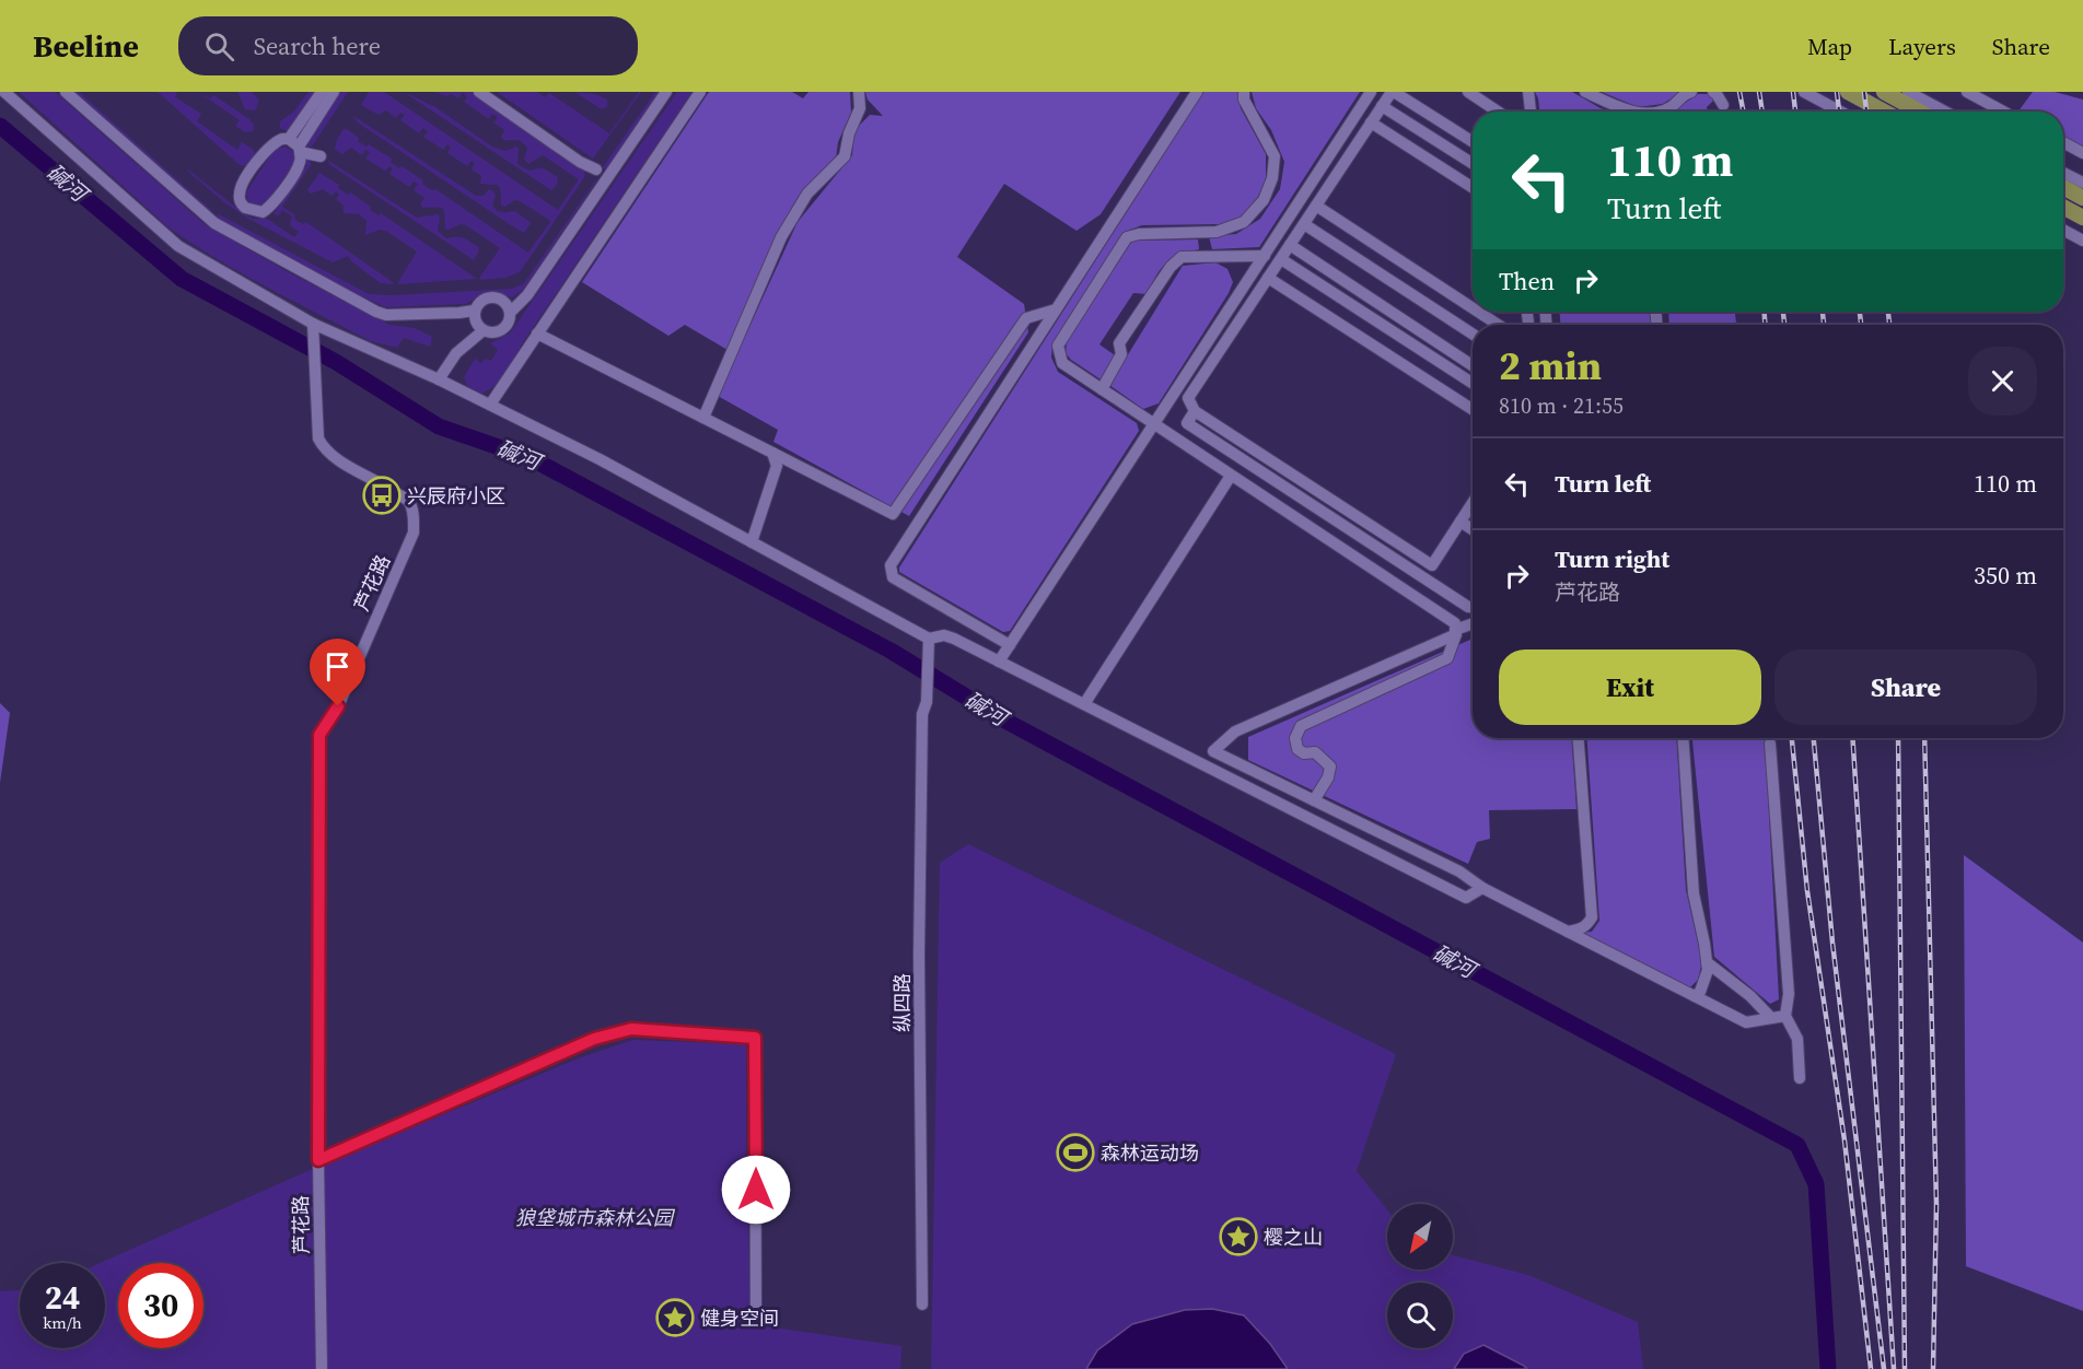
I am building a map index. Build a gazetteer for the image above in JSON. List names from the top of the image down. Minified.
{"streets":{"street":["芦花路","纵四路"]},"water":["碱河"],"parks":["狼垡城市森林公园"],"places":{"bus stop":["兴辰府小区"],"sports":["森林运动场"],"place":["樱之山","健身空间"]},"north":"bottom left","page":{"header":"Beeline","search":"Search here","nav":["Map","Layers","Share"],"turn":["110 m","Turn left"],"then":"Then","heading":["2 min","810 m · 21:55"],"list":[{"name":"Turn left","value":"110 m"},{"name":"Turn right","note":"芦花路","value":"350 m"}],"buttons":["Exit","Share"],"speed":"24 km/h","limit":"30"}}
